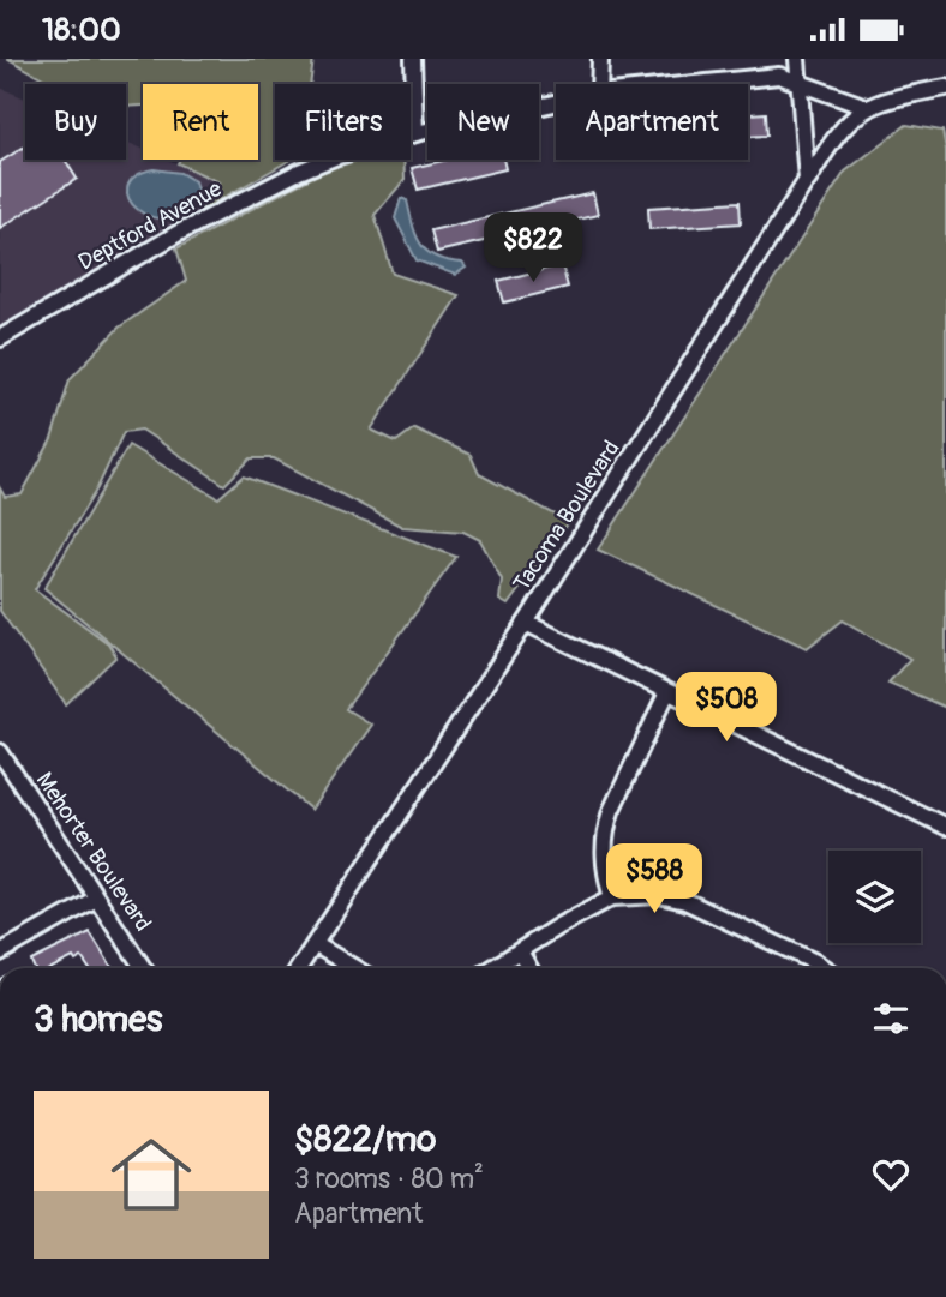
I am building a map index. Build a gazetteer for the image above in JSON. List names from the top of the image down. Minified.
{"streets":{"street":["Deptford Avenue","Tacoma Boulevard","Mehorter Boulevard"]},"page":{"status":"18:00","chip":["Buy","Rent","Filters","New","Apartment"],"price":["$822","$508","$588"],"heading":"3 homes","list":[{"name":"$822/mo","note":"3 rooms · 80 m² · Apartment"}]}}
